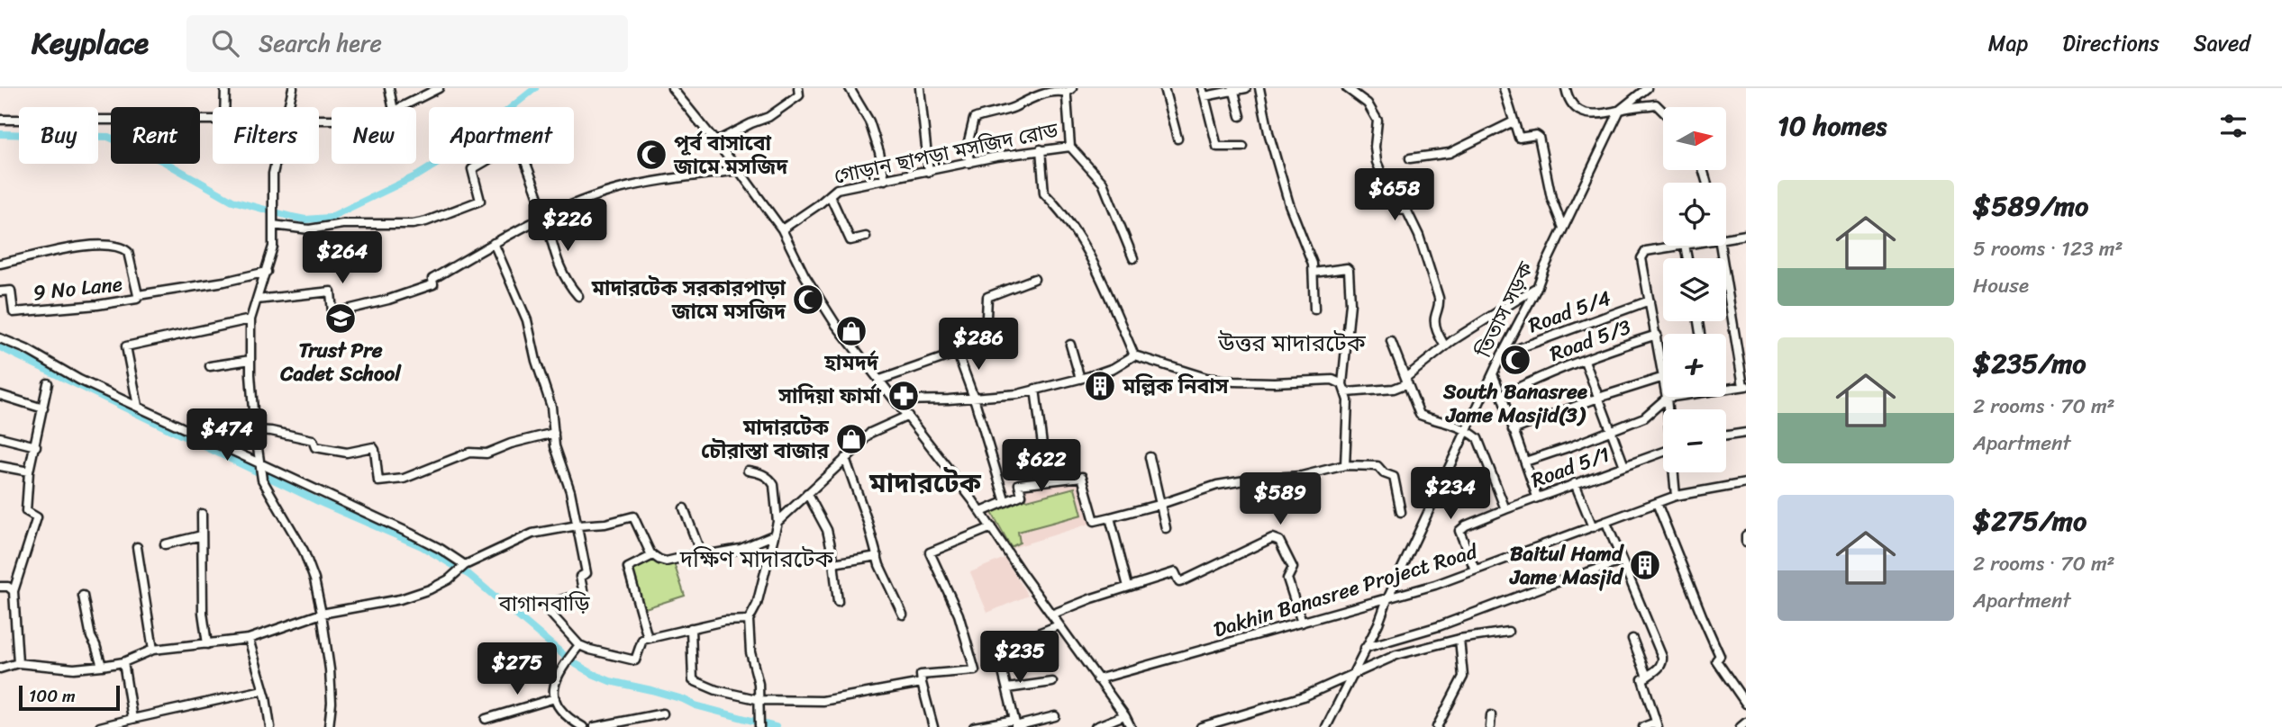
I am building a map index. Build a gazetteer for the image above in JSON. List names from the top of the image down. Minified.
{"streets":{"street":["গোড়ান ছাপড়া মসজিদ রোড","9 No Lane","তিতাস সড়ক","Road 5/4","Road 5/3","Road 5/1","Dakhin Banasree Project Road"]},"crossings":[["তিতাস সড়ক","Road 5/4"],["তিতাস সড়ক","Dakhin Banasree Project Road"],["Road 5/1","Dakhin Banasree Project Road"]],"districts":["উত্তর মাদারটেক","মাদারটেক","দক্ষিণ মাদারটেক","বাগানবাড়ি"],"places":{"mosque":["পূর্ব বাসাবো জামে মসজিদ","মাদারটেক সরকারপাড়া জামে মসজিদ","South Banasree Jame Masjid(3)"],"school or university":["Trust Pre Cadet School"],"shop":["হামদর্দ","মাদারটেক চৌরাস্তা বাজার"],"building":["মল্লিক নিবাস","Baitul Hamd Jame Masjid"],"pharmacy":["সাদিয়া ফার্মা"]},"scale_bar":"100 m","north":"right","page":{"header":"Keyplace","search":"Search here","nav":["Map","Directions","Saved"],"heading":"10 homes","map_buttons":["+","−"],"chip":["Buy","Rent","Filters","New","Apartment"],"list":[{"name":"$589/mo","note":"5 rooms · 123 m² · House"},{"name":"$235/mo","note":"2 rooms · 70 m² · Apartment"},{"name":"$275/mo","note":"2 rooms · 70 m² · Apartment"}],"price":["$658","$226","$264","$286","$474","$622","$234","$589","$235","$275"],"scale":"100 m"}}
